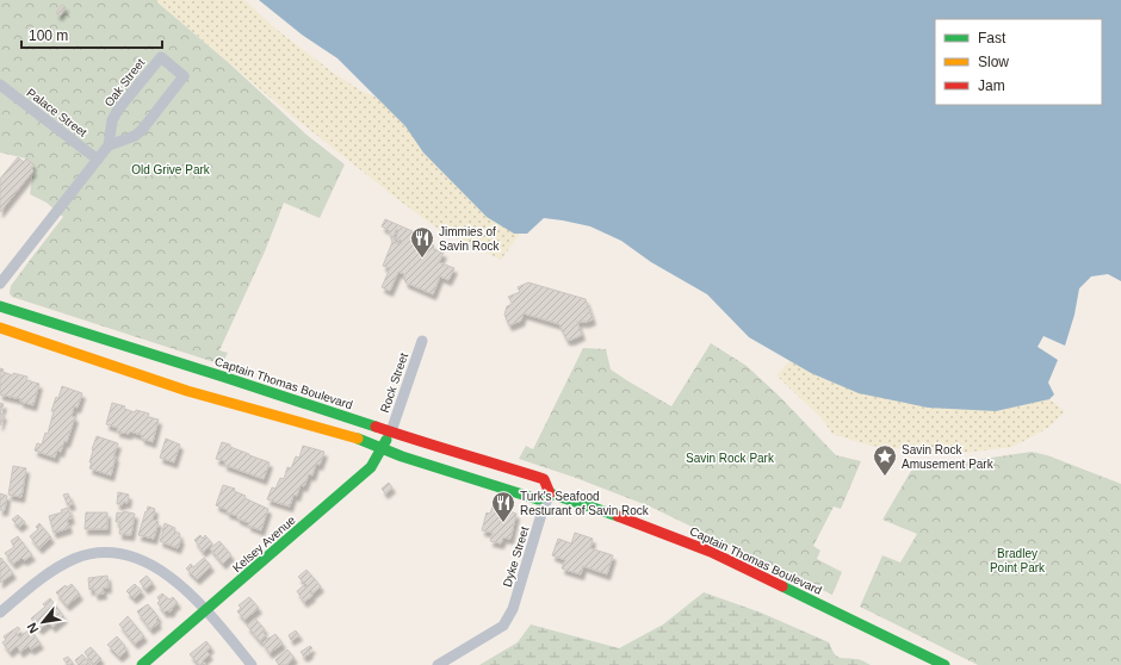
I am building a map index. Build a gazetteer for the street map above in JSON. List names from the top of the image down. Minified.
{"streets":{"main road":["Captain Thomas Boulevard","Kelsey Avenue"],"street":["Oak Street","Palace Street","Rock Street","Dyke Street"]},"crossings":[["Oak Street","Palace Street"],["Captain Thomas Boulevard","Rock Street"],["Captain Thomas Boulevard","Kelsey Avenue"],["Captain Thomas Boulevard","Dyke Street"],["Rock Street","Kelsey Avenue"]],"parks":["Old Grive Park","Savin Rock Park","Bradley Point Park"],"places":{"restaurant":["Jimmies of Savin Rock","Turk's Seafood Resturant of Savin Rock"],"place":["Savin Rock Amusement Park"]},"legend":["Fast","Slow","Jam"],"scale_bar":"100 m","north":"bottom left"}
